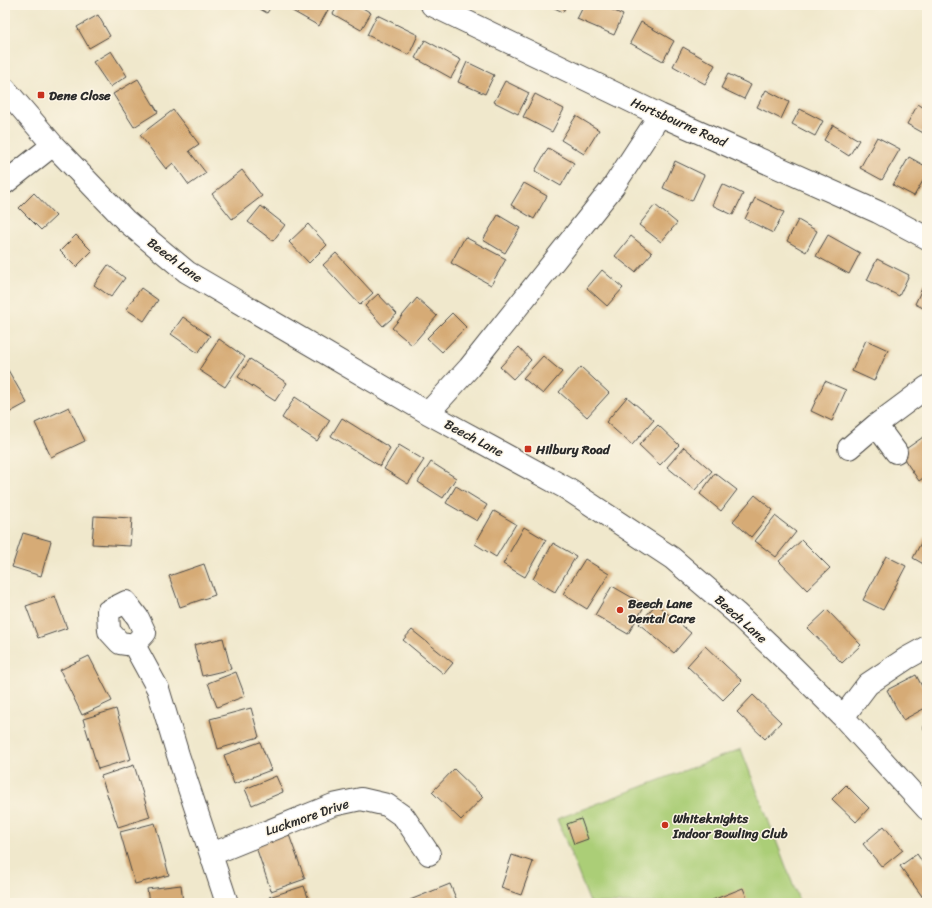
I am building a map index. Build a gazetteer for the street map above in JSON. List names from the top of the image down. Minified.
{"streets":{"street":["Hartsbourne Road","Beech Lane","Luckmore Drive"]},"places":{"transit":["Dene Close","Hilbury Road"],"other":["Beech Lane Dental Care","Whiteknights Indoor Bowling Club"]}}
